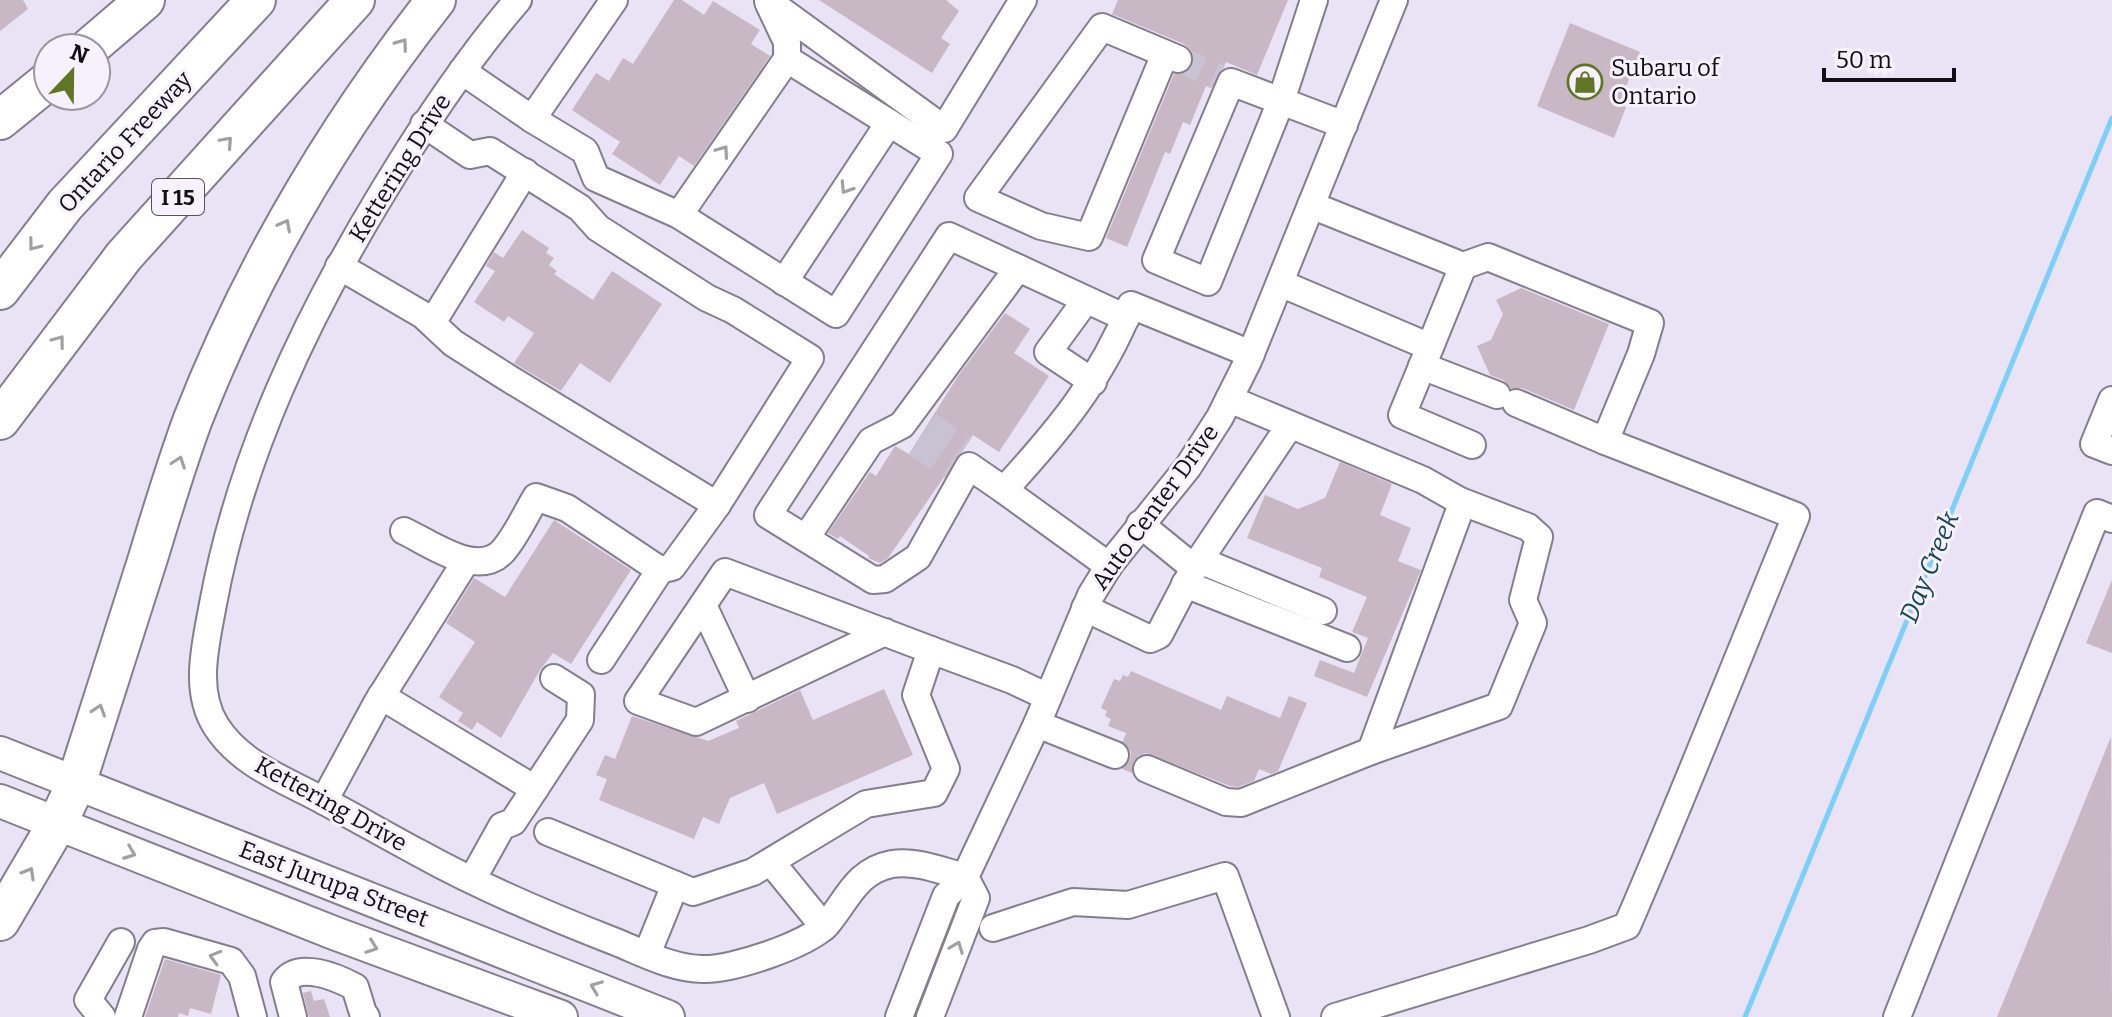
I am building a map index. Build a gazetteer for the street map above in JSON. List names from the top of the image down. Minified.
{"streets":{"highway":["Ontario Freeway","I 15"],"main road":["East Jurupa Street"],"street":["Kettering Drive","Auto Center Drive"]},"crossings":[["Kettering Drive","Auto Center Drive"]],"water":["Day Creek"],"places":{"shop":["Subaru of Ontario"]},"scale_bar":"50 m","north":"top"}
